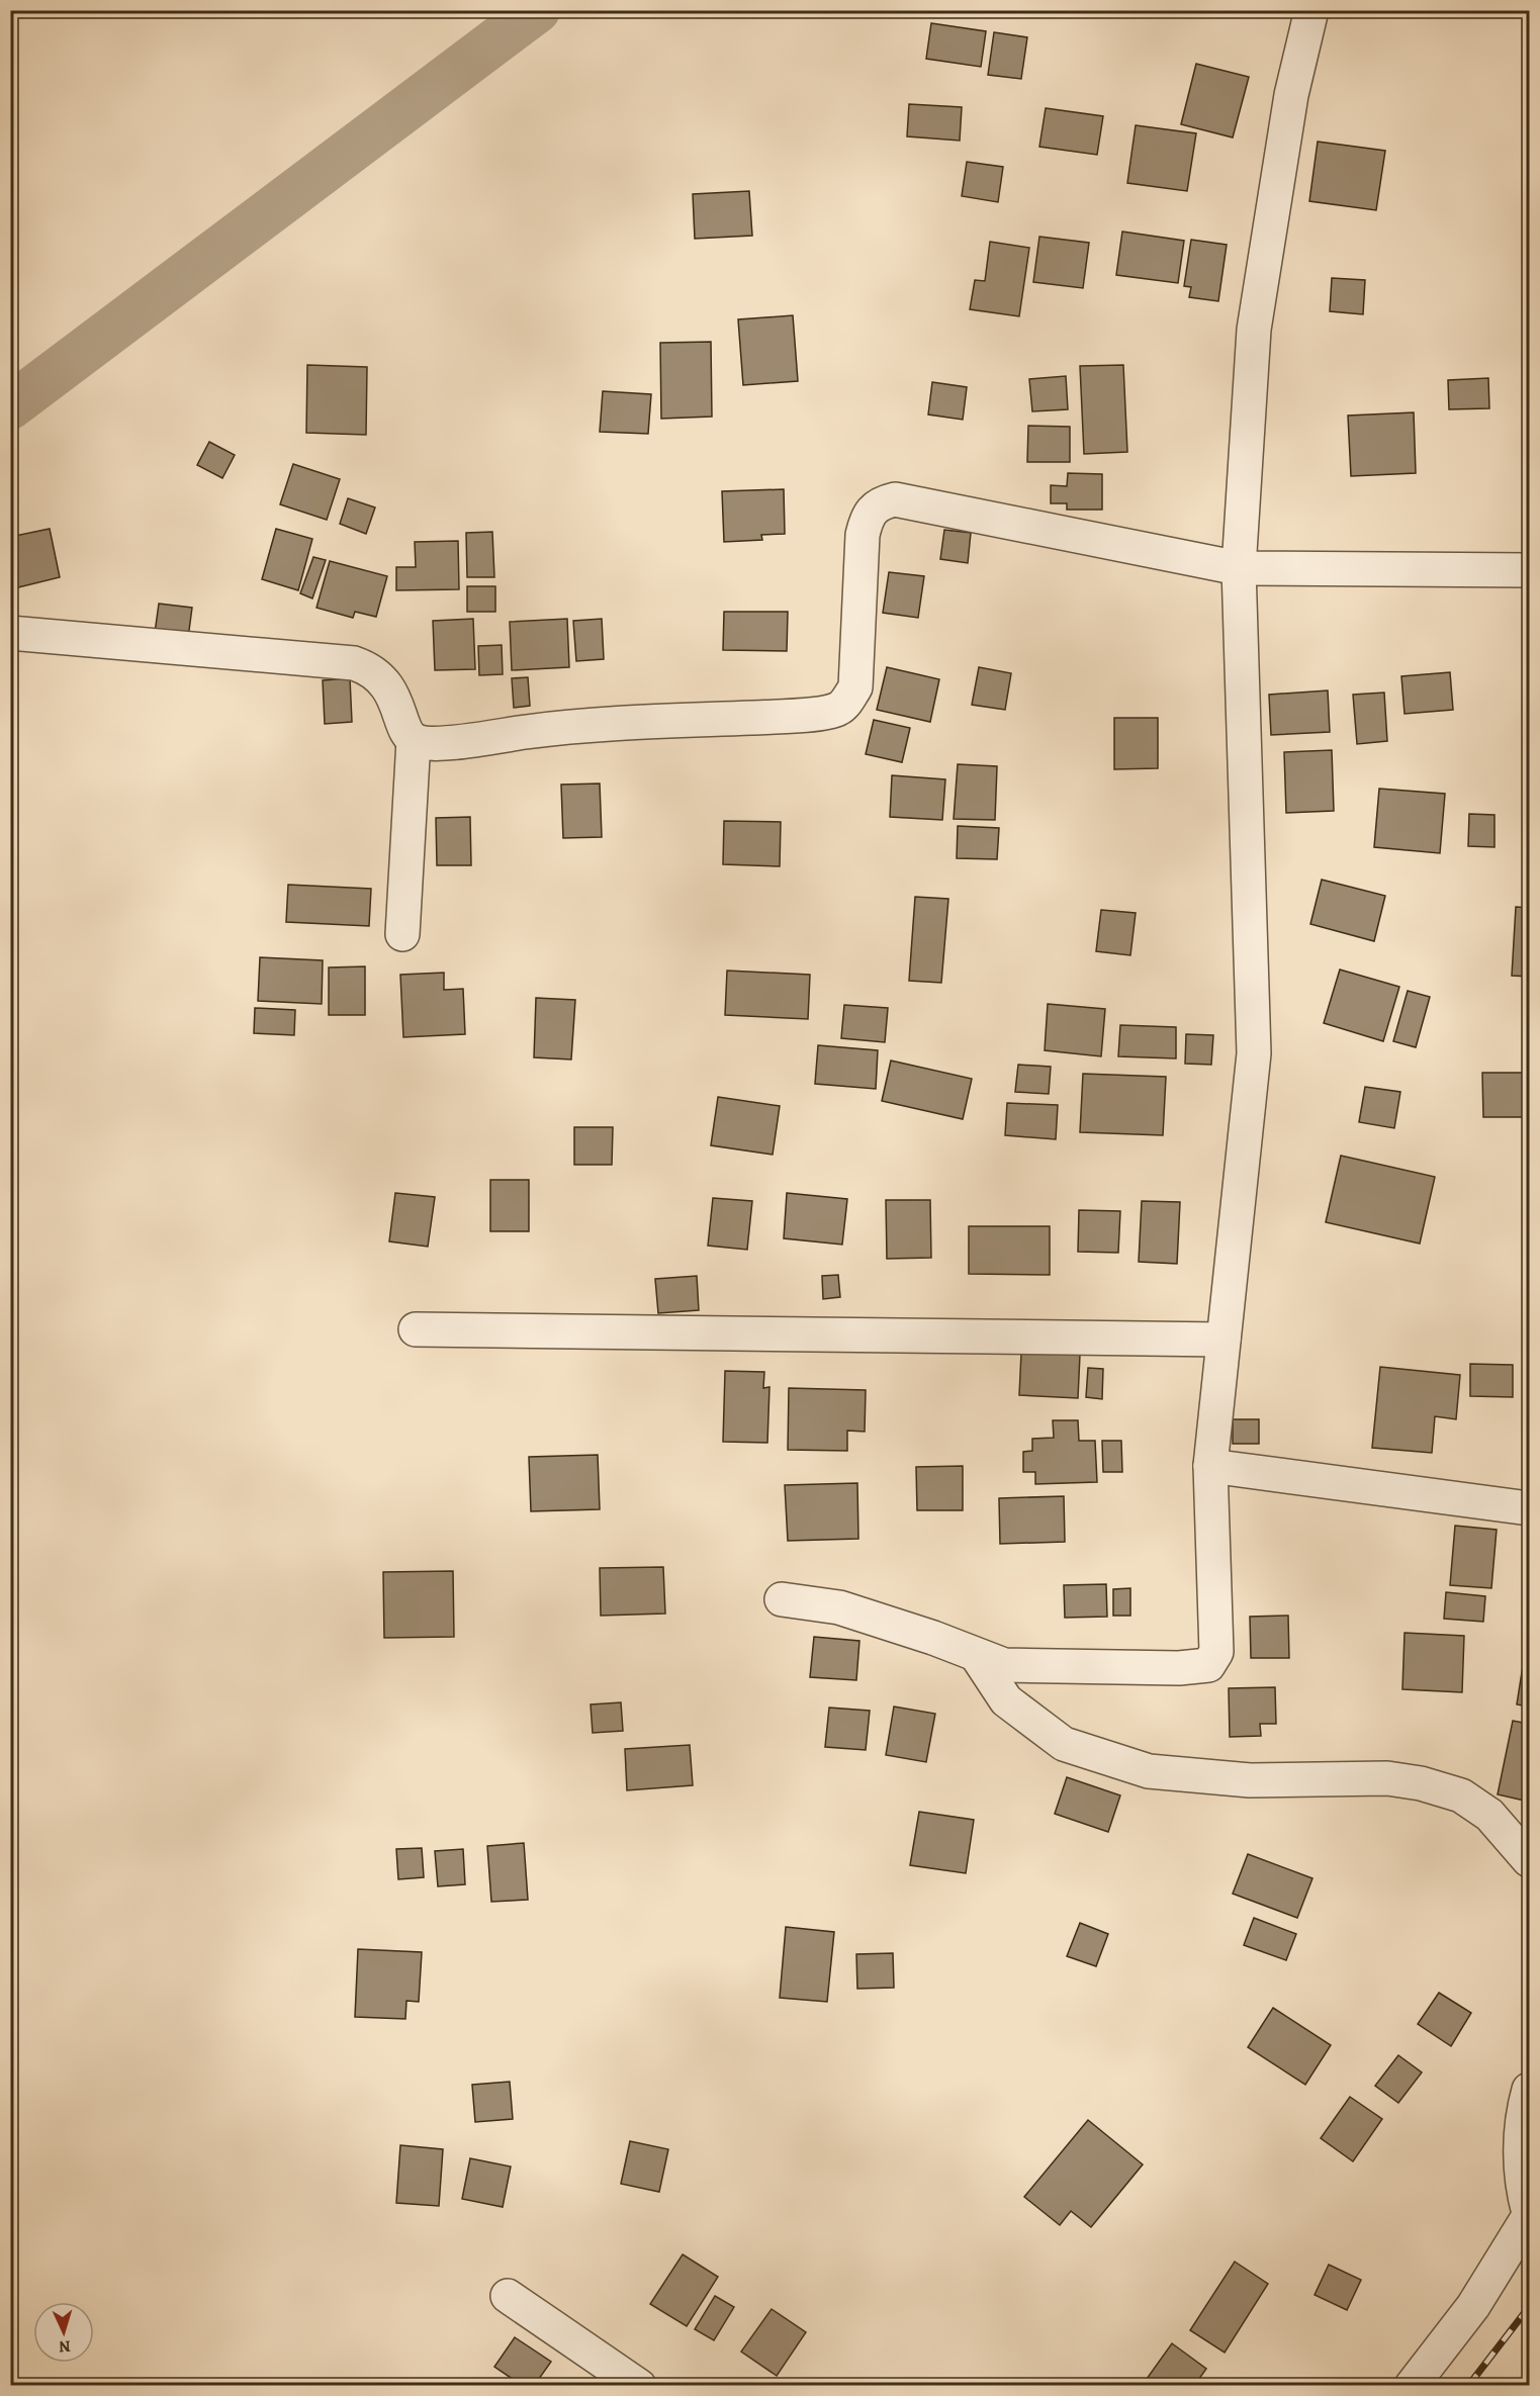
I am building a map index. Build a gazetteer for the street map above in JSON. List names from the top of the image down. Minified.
{"north":"bottom"}
